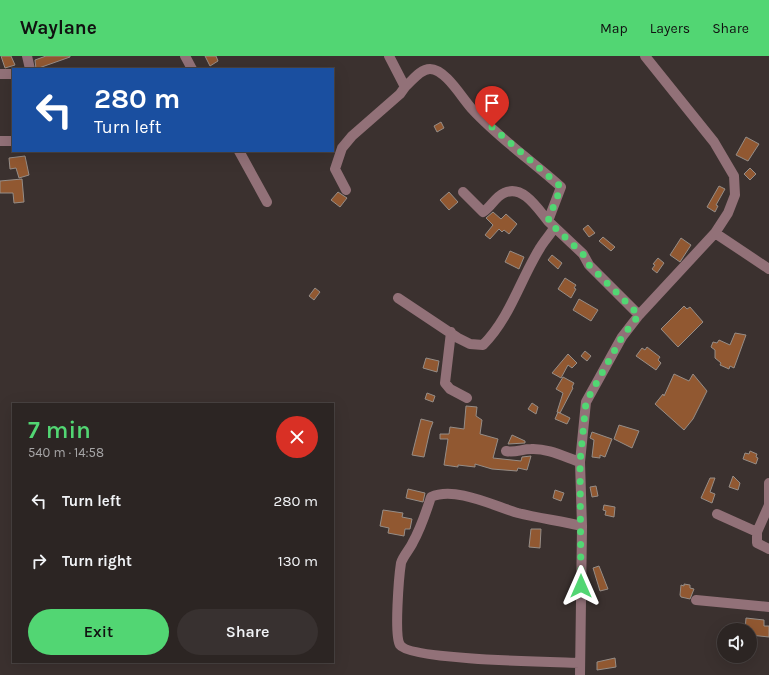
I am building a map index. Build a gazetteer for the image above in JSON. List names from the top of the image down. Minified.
{"page":{"header":"Waylane","nav":["Map","Layers","Share"],"turn":["280 m","Turn left"],"heading":["7 min","540 m · 14:58"],"list":[{"name":"Turn left","value":"280 m"},{"name":"Turn right","value":"130 m"}],"buttons":["Exit","Share"]}}
